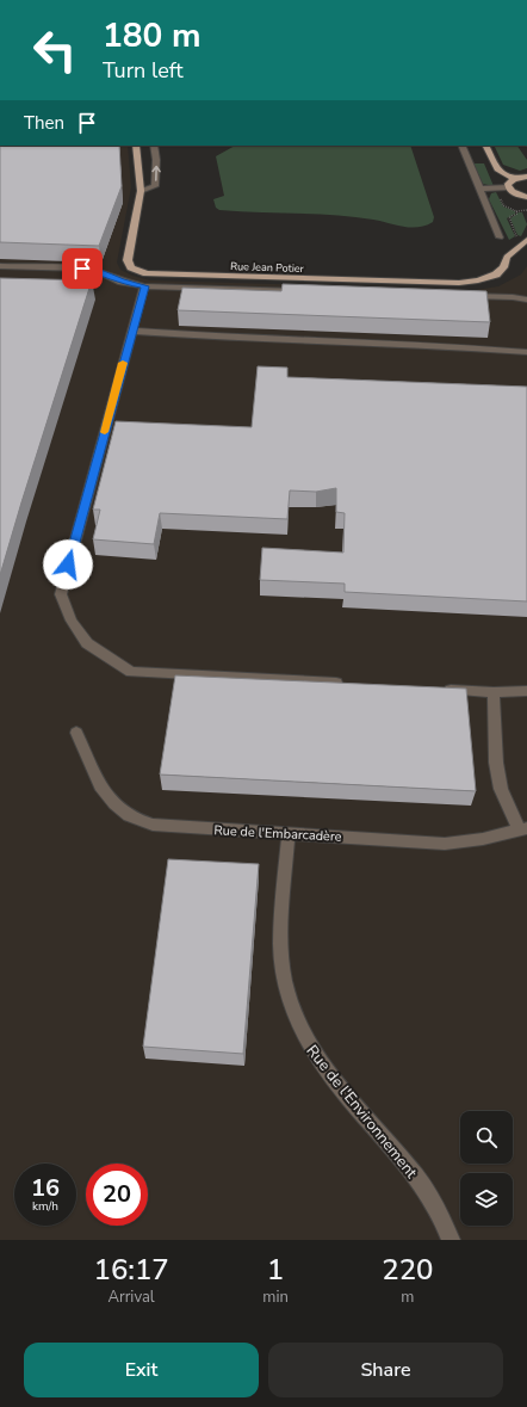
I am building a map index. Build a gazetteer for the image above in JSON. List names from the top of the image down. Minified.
{"streets":{"main road":["Rue Jean Potier"],"street":["Rue de l'Embarcadère","Rue de l'Environnement"]},"crossings":[["Rue de l'Embarcadère","Rue de l'Environnement"]],"page":{"turn":["180 m","Turn left"],"then":"Then","speed":"16 km/h","limit":"20","eta":["16:17","Arrival","1","min","220","m"],"buttons":["Exit","Share"]}}
